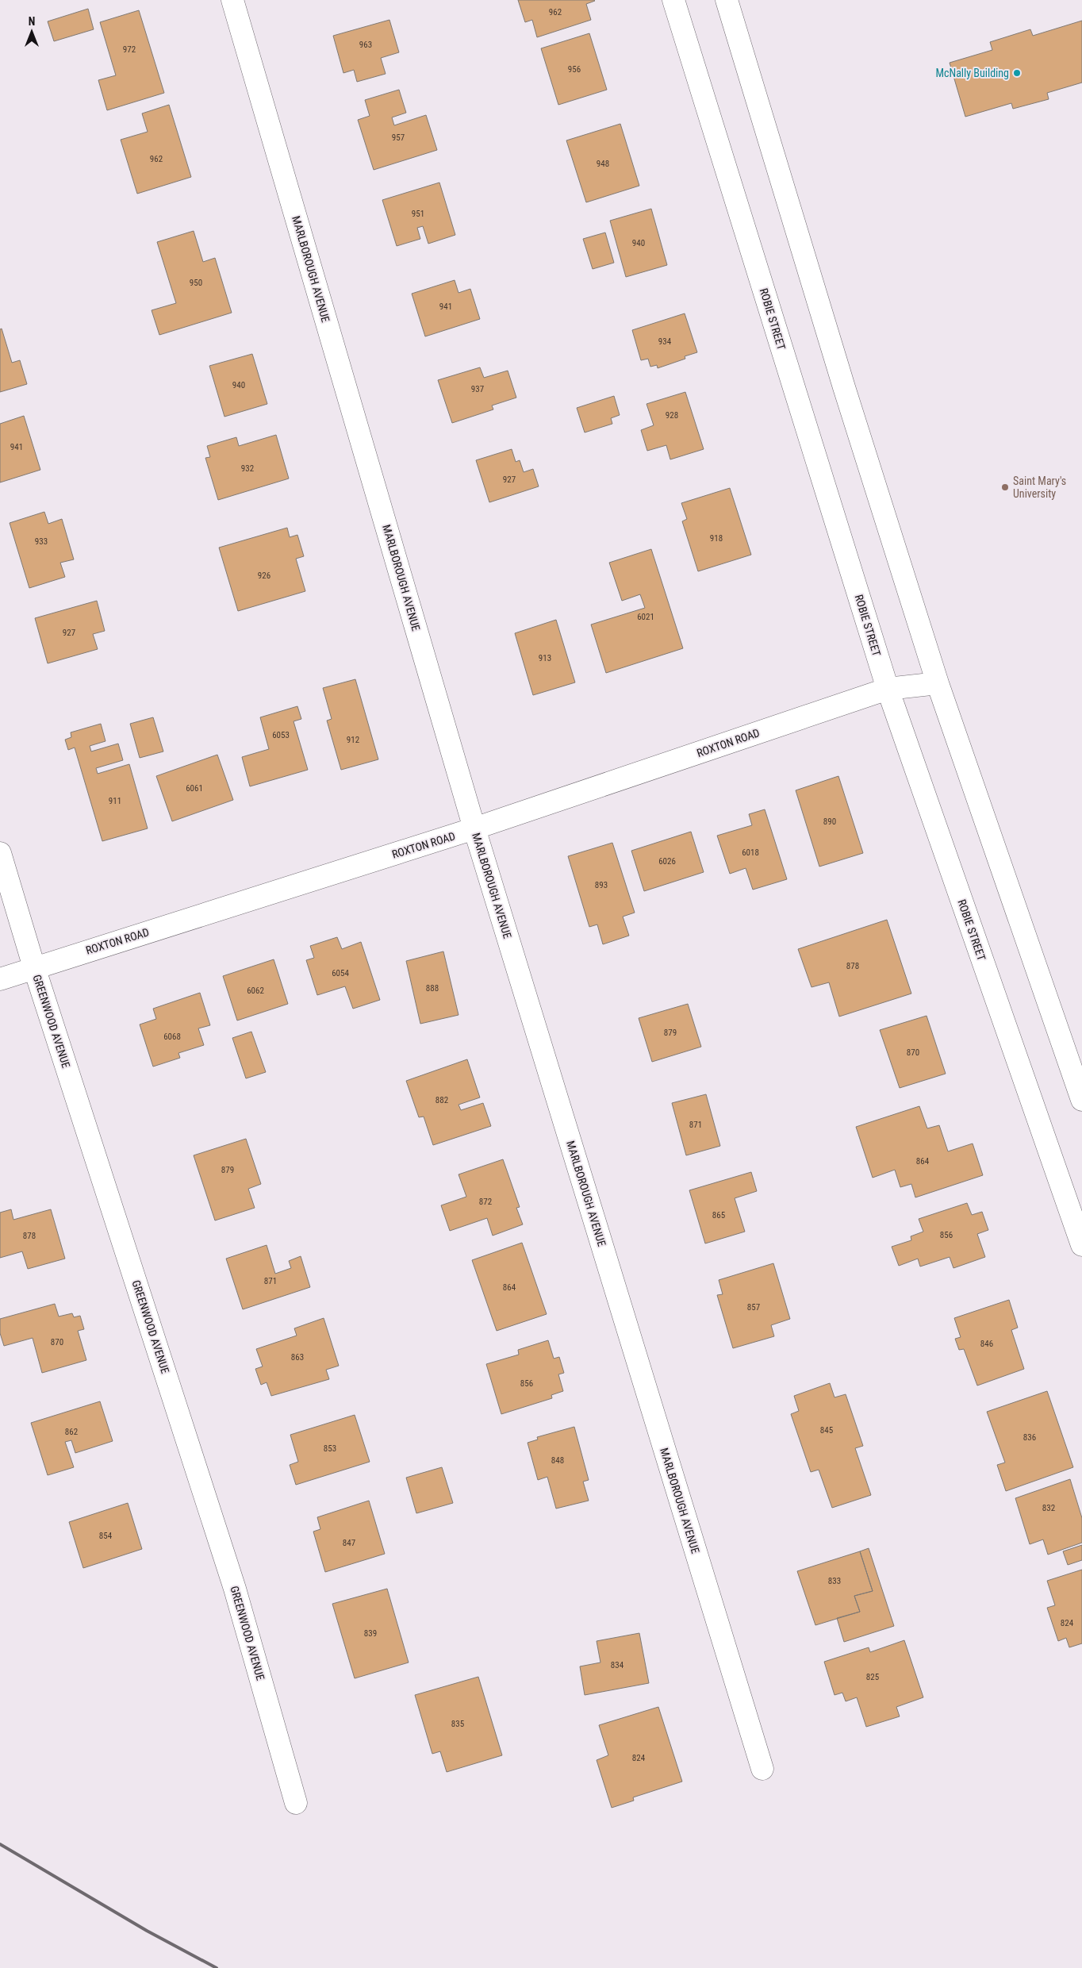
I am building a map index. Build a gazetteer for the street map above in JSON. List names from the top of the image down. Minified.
{"streets":{"street":["MARLBOROUGH AVENUE","ROBIE STREET","ROXTON ROAD","GREENWOOD AVENUE"]},"crossings":[["MARLBOROUGH AVENUE","ROXTON ROAD"],["ROBIE STREET","ROXTON ROAD"],["ROXTON ROAD","GREENWOOD AVENUE"]],"places":["McNally Building","Saint Mary's University"],"house_numbers":["962","963","972","956","957","962","948","951","940","950","941","934","940","937","928","941","932","927","918","933","926","6021","927","913","6053","912","6061","911","890","6018","6026","893","878","6054","888","6062","879","6068","870","882","871","864","879","872","865","856","878","871","864","857","870","846","863","856","845","862","836","853","848","832","854","847","833","824","839","834","825","835","824"],"north":"top"}
